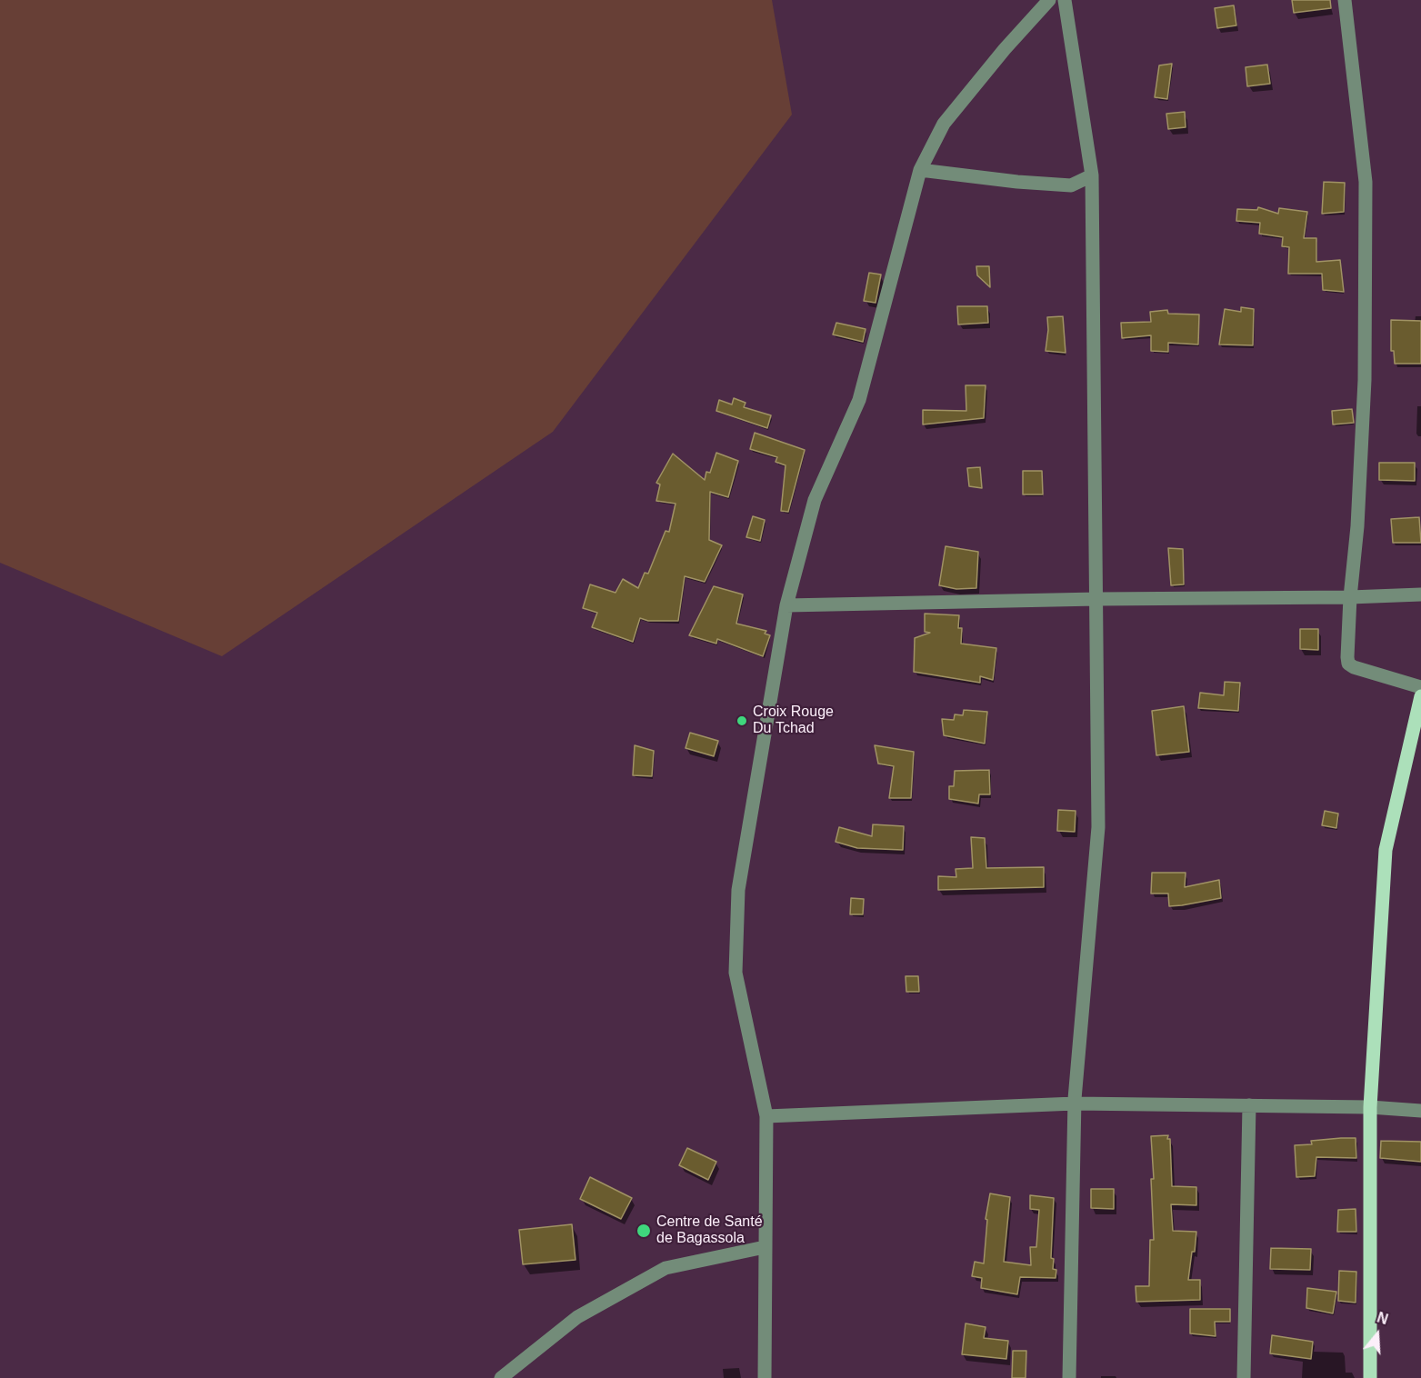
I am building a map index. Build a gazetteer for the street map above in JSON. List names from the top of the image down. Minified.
{"places":["Croix Rouge Du Tchad","Centre de Santé de Bagassola"],"north":"top"}
